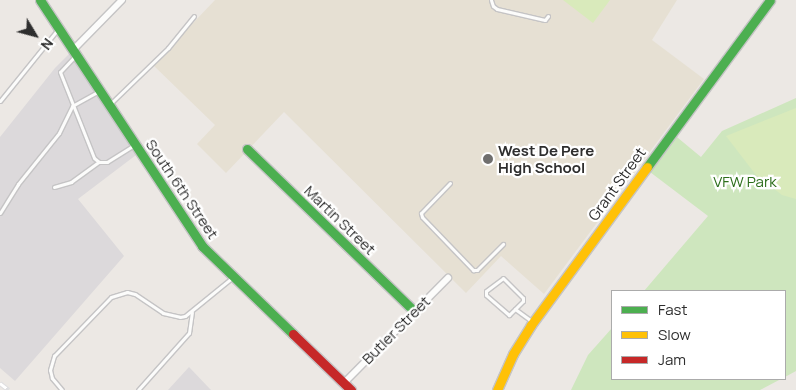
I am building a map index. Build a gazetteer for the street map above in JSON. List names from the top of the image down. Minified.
{"streets":{"street":["Grant Street","South 6th Street","Martin Street","Butler Street"]},"crossings":[["South 6th Street","Butler Street"],["Martin Street","Butler Street"]],"parks":["VFW Park"],"places":["West De Pere High School"],"legend":["Fast","Slow","Jam"],"north":"bottom right"}
